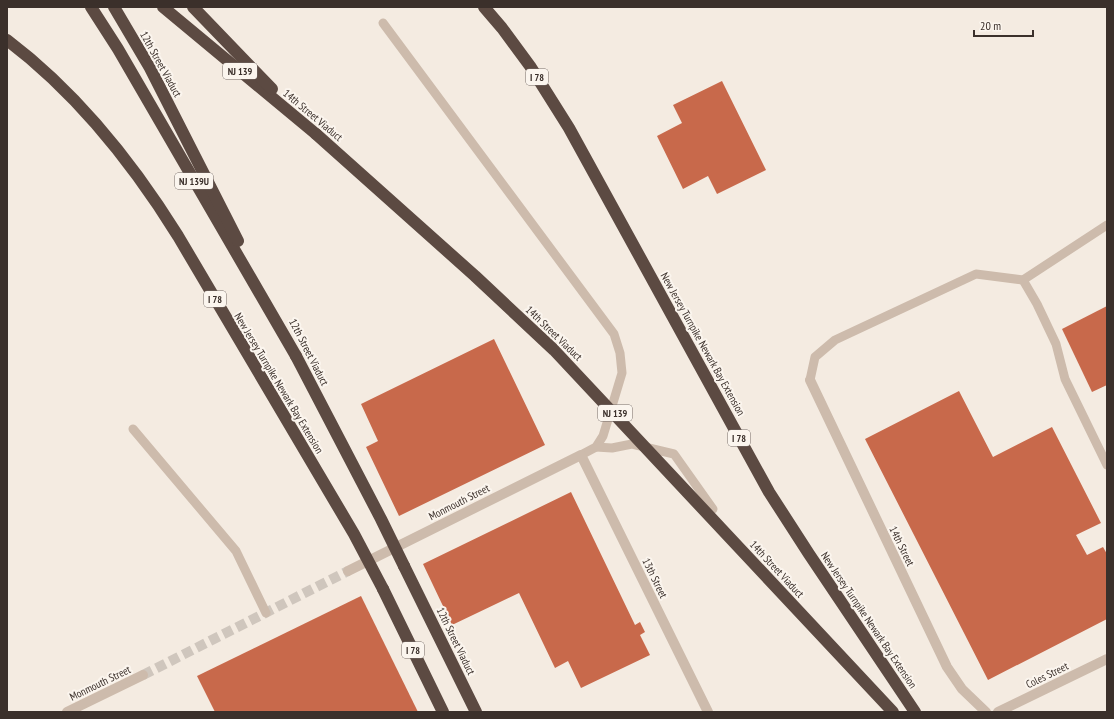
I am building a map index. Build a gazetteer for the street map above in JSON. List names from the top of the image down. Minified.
{"streets":{"highway":["12th Street Viaduct","NJ 139","I 78","14th Street Viaduct","NJ 139U","New Jersey Turnpike Newark Bay Extension"],"street":["Monmouth Street","14th Street","13th Street","Coles Street"]},"crossings":[["12th Street Viaduct","NJ 139U"],["Monmouth Street","13th Street"]],"scale_bar":"20 m"}
